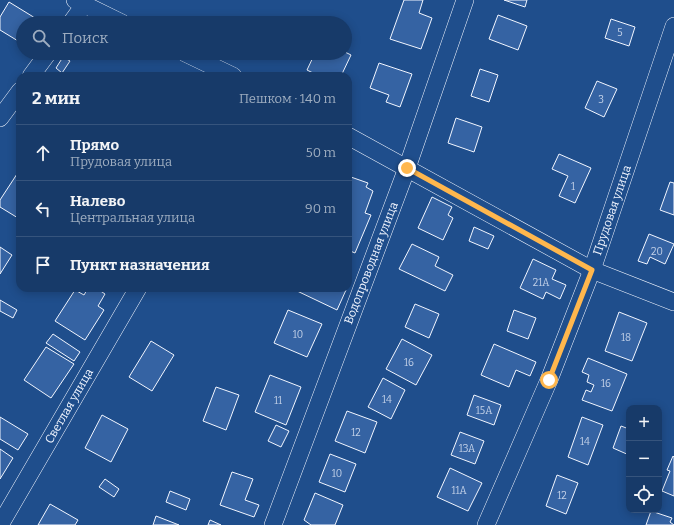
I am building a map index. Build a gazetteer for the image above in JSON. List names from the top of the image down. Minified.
{"streets":{"street":["Прудовая улица","Водопроводная улица","Светлая улица"]},"house_numbers":["5","3","1","20","21А","10","18","16","16","14","11","15А","12","14","13А","10","11А","12"],"page":{"search":"Поиск","heading":["2 мин","Пешком · 140 m"],"list":[["Прямо","Прудовая улица","50 m"],["Налево","Центральная улица","90 m"],"Пункт назначения"],"map_buttons":["+","−"]}}
